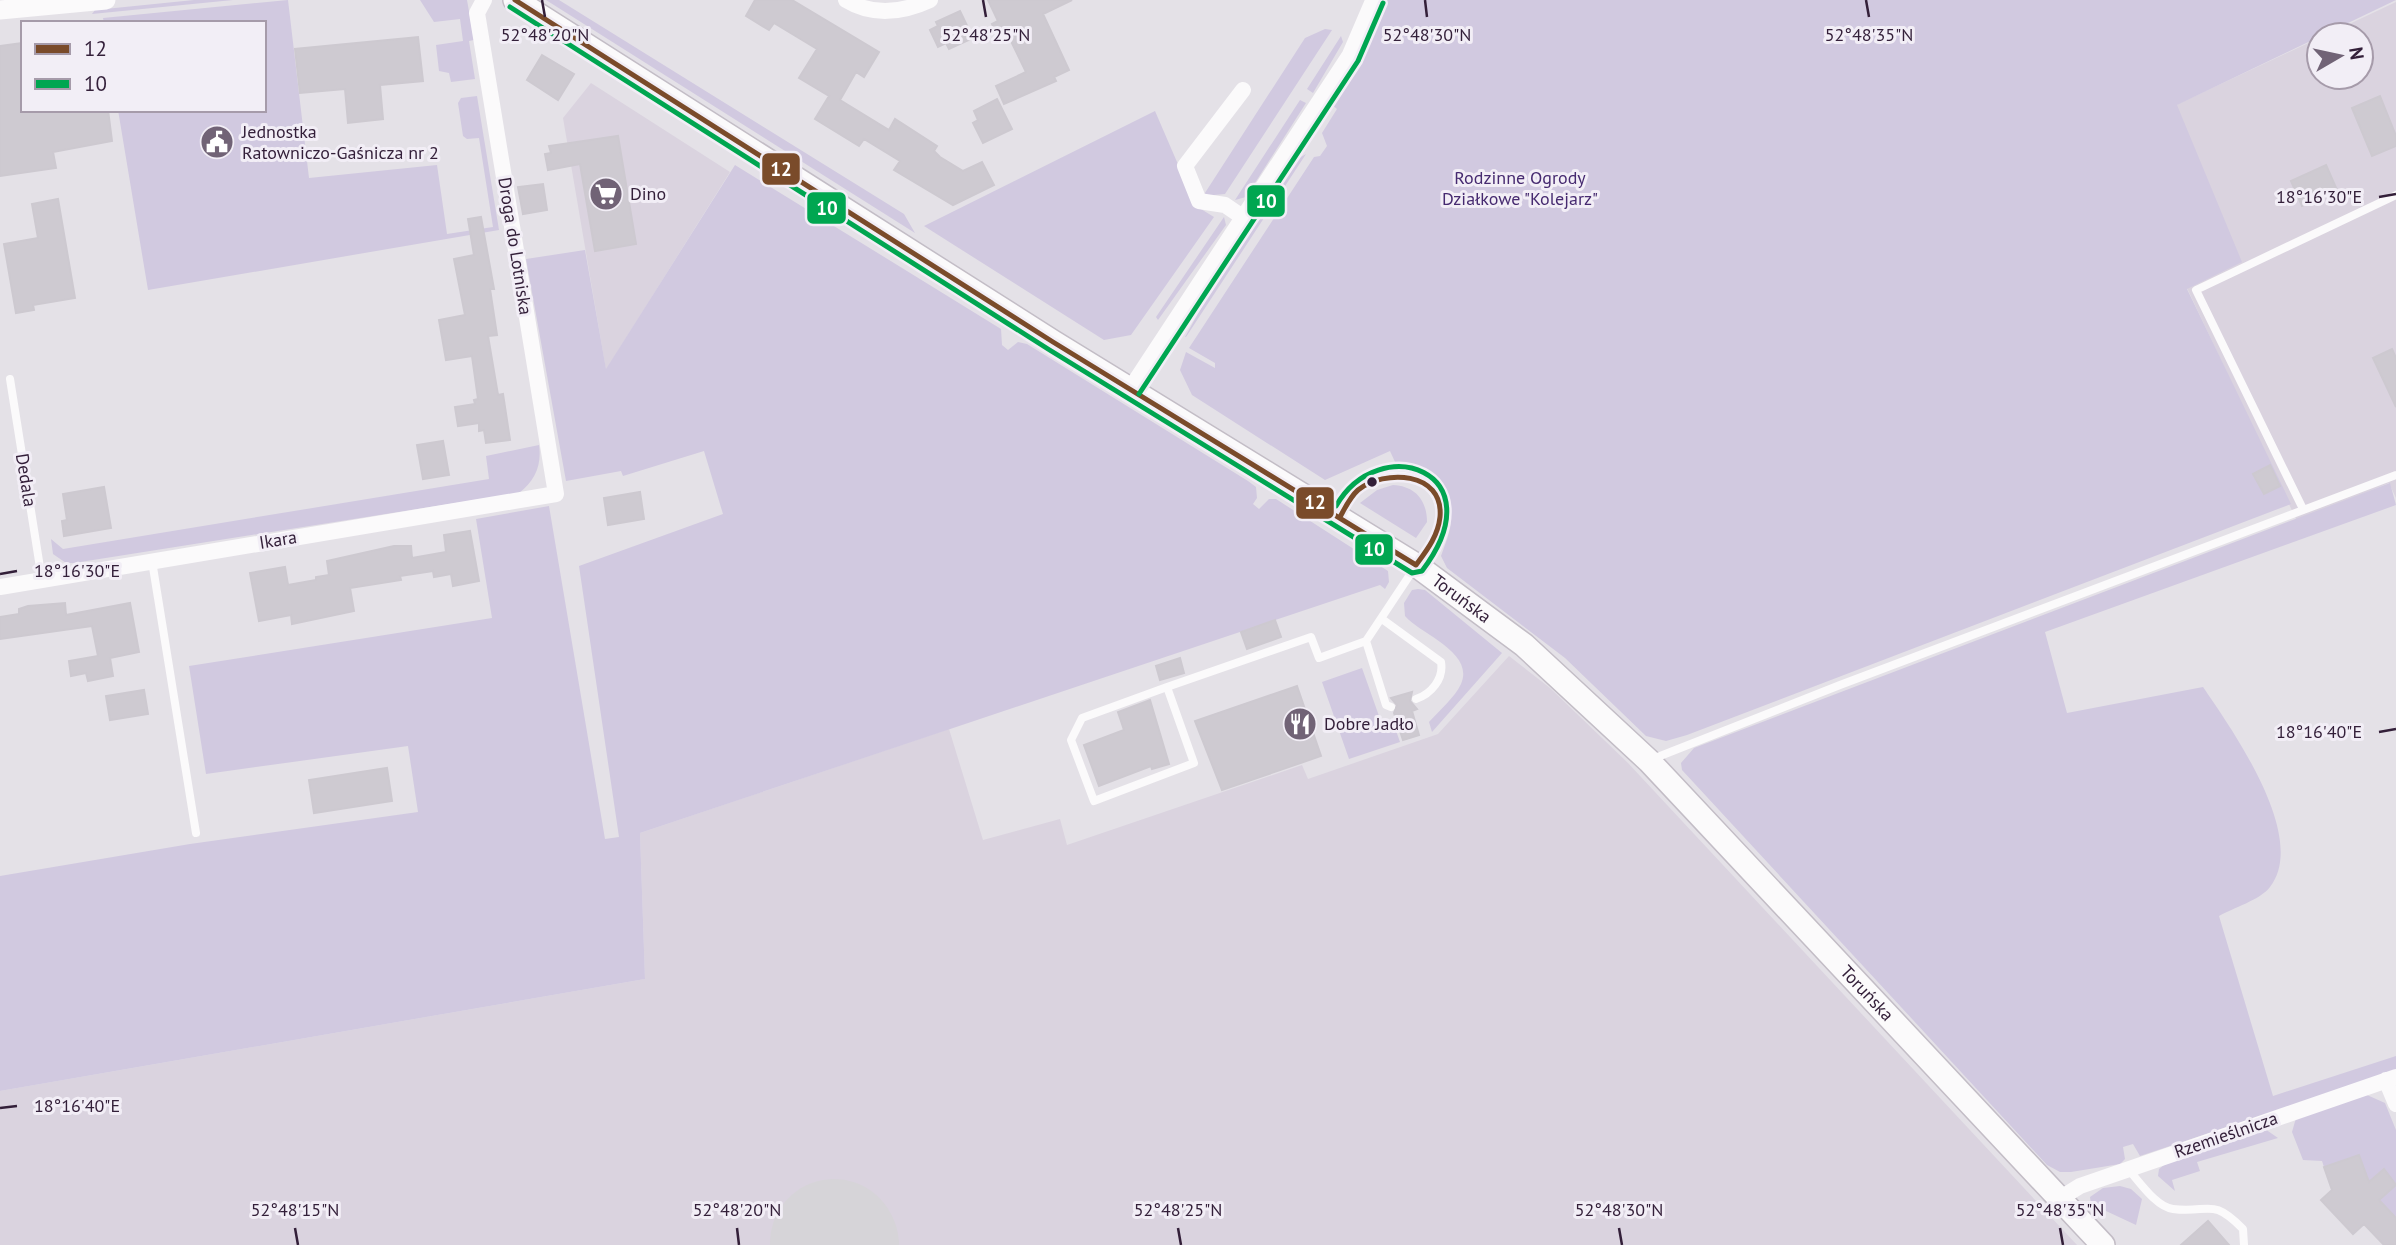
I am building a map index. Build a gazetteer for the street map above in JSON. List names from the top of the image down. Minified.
{"streets":{"main road":["Toruńska"],"street":["Droga do Lotniska","Ikara","Rzemieślnicza"],"lane":["Dedala"]},"crossings":[["Droga do Lotniska","Ikara"],["Dedala","Ikara"],["Toruńska","Rzemieślnicza"]],"parks":["Rodzinne Ogrody Działkowe \"Kolejarz\""],"places":{"public building":["Jednostka Ratowniczo-Gaśnicza nr 2"],"supermarket":["Dino"],"restaurant":["Dobre Jadło"]},"lines":["transit line 12","transit line 10"],"legend":["12","10"],"north":"right","coordinates":["52°48'20\"N","52°48'25\"N","52°48'30\"N","52°48'35\"N","18°16'30\"E","18°16'40\"E","52°48'15\"N"]}
